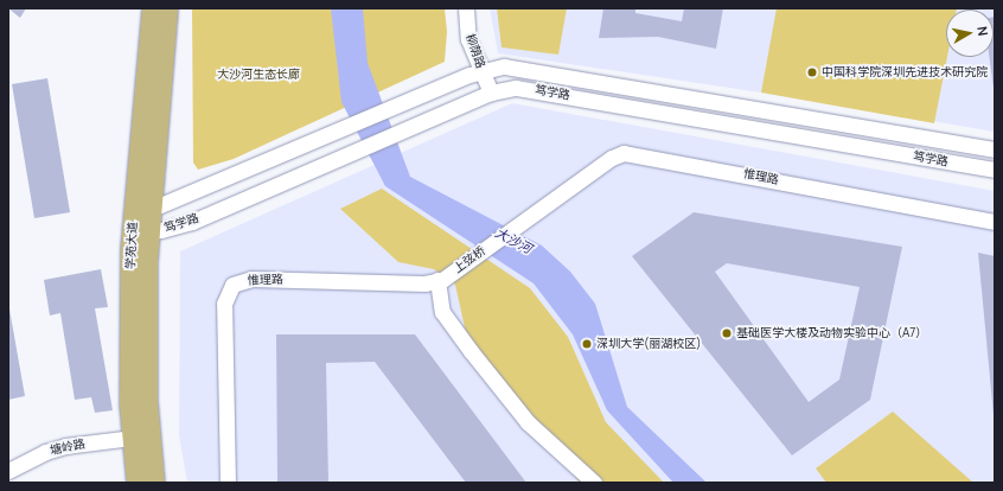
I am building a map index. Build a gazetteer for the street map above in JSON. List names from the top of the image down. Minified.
{"streets":{"main road":["学苑大道"],"street":["柳荫路","笃学路","惟理路","上弦桥","塘岭路"]},"crossings":[["柳荫路","笃学路"],["笃学路","学苑大道"],["惟理路","上弦桥"],["学苑大道","塘岭路"]],"water":["大沙河"],"parks":["大沙河生态长廊"],"places":["中国科学院深圳先进技术研究院","基础医学大楼及动物实验中心（A7）","深圳大学(丽湖校区)"],"north":"right"}
